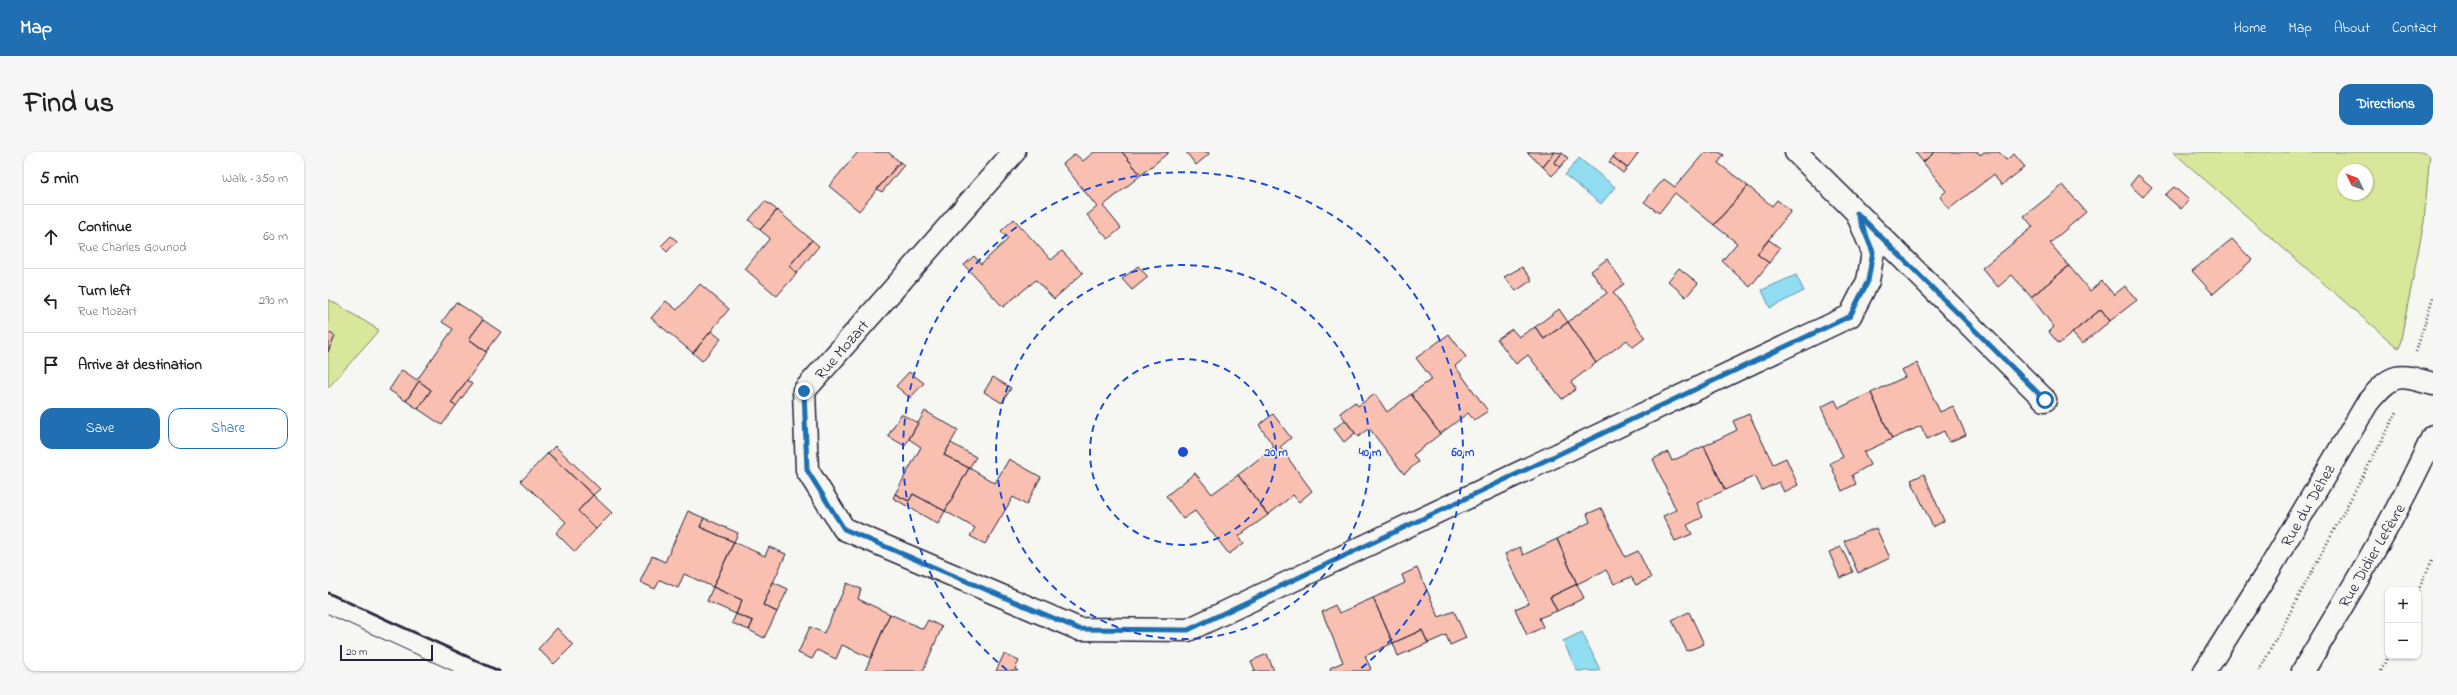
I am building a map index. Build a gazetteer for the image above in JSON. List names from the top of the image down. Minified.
{"streets":{"street":["Rue Mozart","Rue du Déhez","Rue Didier Lefèvre"]},"scale_bar":"20 m","north":"top left","page":{"header":"Map","nav":["Home","Map","About","Contact"],"title":"Find us","buttons":["Directions",["Save","Share"]],"heading":["5 min","Walk · 350 m"],"list":[["Continue","Rue Charles Gounod","60 m"],["Turn left","Rue Mozart","290 m"],"Arrive at destination"],"map_buttons":["+","−"],"scale":"20 m"},"rings":["20 m","40 m","60 m"]}
